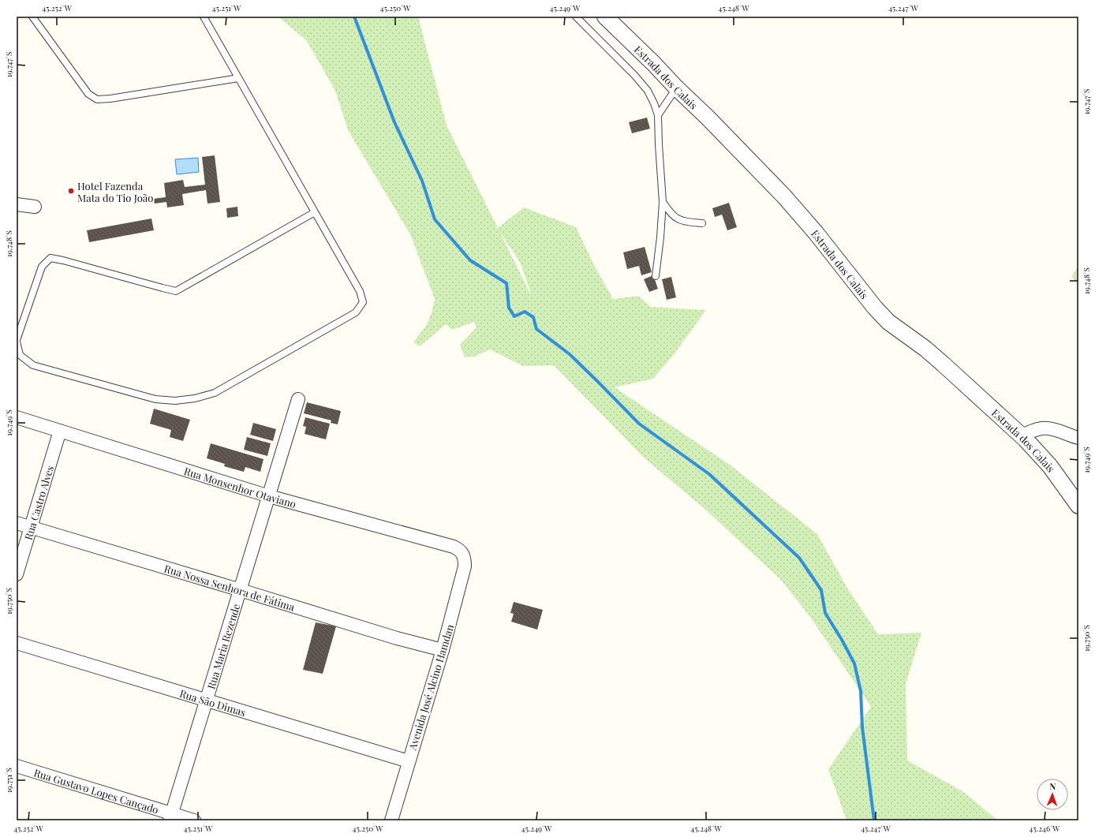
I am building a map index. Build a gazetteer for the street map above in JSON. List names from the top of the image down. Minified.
{"streets":{"street":["Estrada dos Calais","Rua Monsenhor Otaviano","Rua Castro Alves","Rua Nossa Senhora de Fátima","Rua Maria Rezende","Avenida José Alcino Hamdan","Rua São Dimas","Rua Gustavo Lopes Cançado"]},"crossings":[["Rua Monsenhor Otaviano","Rua Castro Alves"],["Rua Monsenhor Otaviano","Rua Maria Rezende"],["Rua Monsenhor Otaviano","Avenida José Alcino Hamdan"],["Rua Castro Alves","Rua Nossa Senhora de Fátima"],["Rua Nossa Senhora de Fátima","Rua Maria Rezende"],["Rua Nossa Senhora de Fátima","Avenida José Alcino Hamdan"],["Rua Maria Rezende","Rua São Dimas"],["Rua Maria Rezende","Rua Gustavo Lopes Cançado"],["Avenida José Alcino Hamdan","Rua São Dimas"]],"places":["Hotel Fazenda Mata do Tio João"],"north":"top","coordinates":["45.252°W","45.251°W","45.250°W","45.249°W","45.248°W","45.247°W","19.747°S","19.748°S","19.749°S","19.750°S","19.751°S","45.246°W"]}
